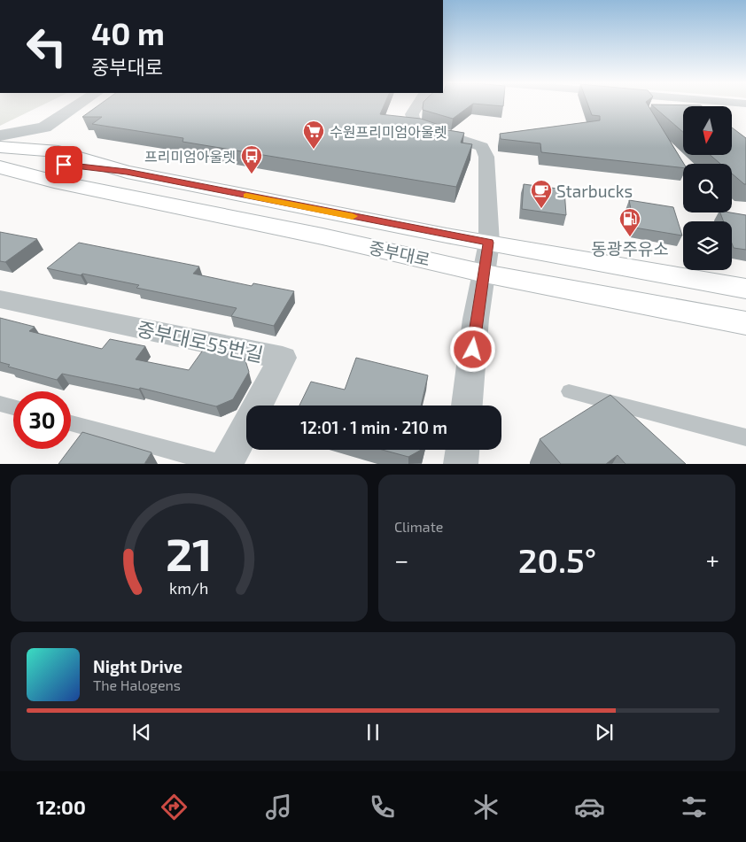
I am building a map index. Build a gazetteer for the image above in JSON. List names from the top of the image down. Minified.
{"streets":{"main road":["중부대로"],"street":["중부대로55번길"]},"places":{"supermarket":["수원프리미엄아울렛"],"bus stop":["프리미엄아울렛"],"cafe":["Starbucks"],"fuel station":["동광주유소"]},"north":"bottom","page":{"turn":["40 m","중부대로"],"limit":"30","trip":"12:01 · 1 min · 210 m","tile":"Climate","heat":["−","20.5°","+"],"song":["Night Drive","The Halogens"],"tabs":"12:00","gauge":["21","km/h"]}}
